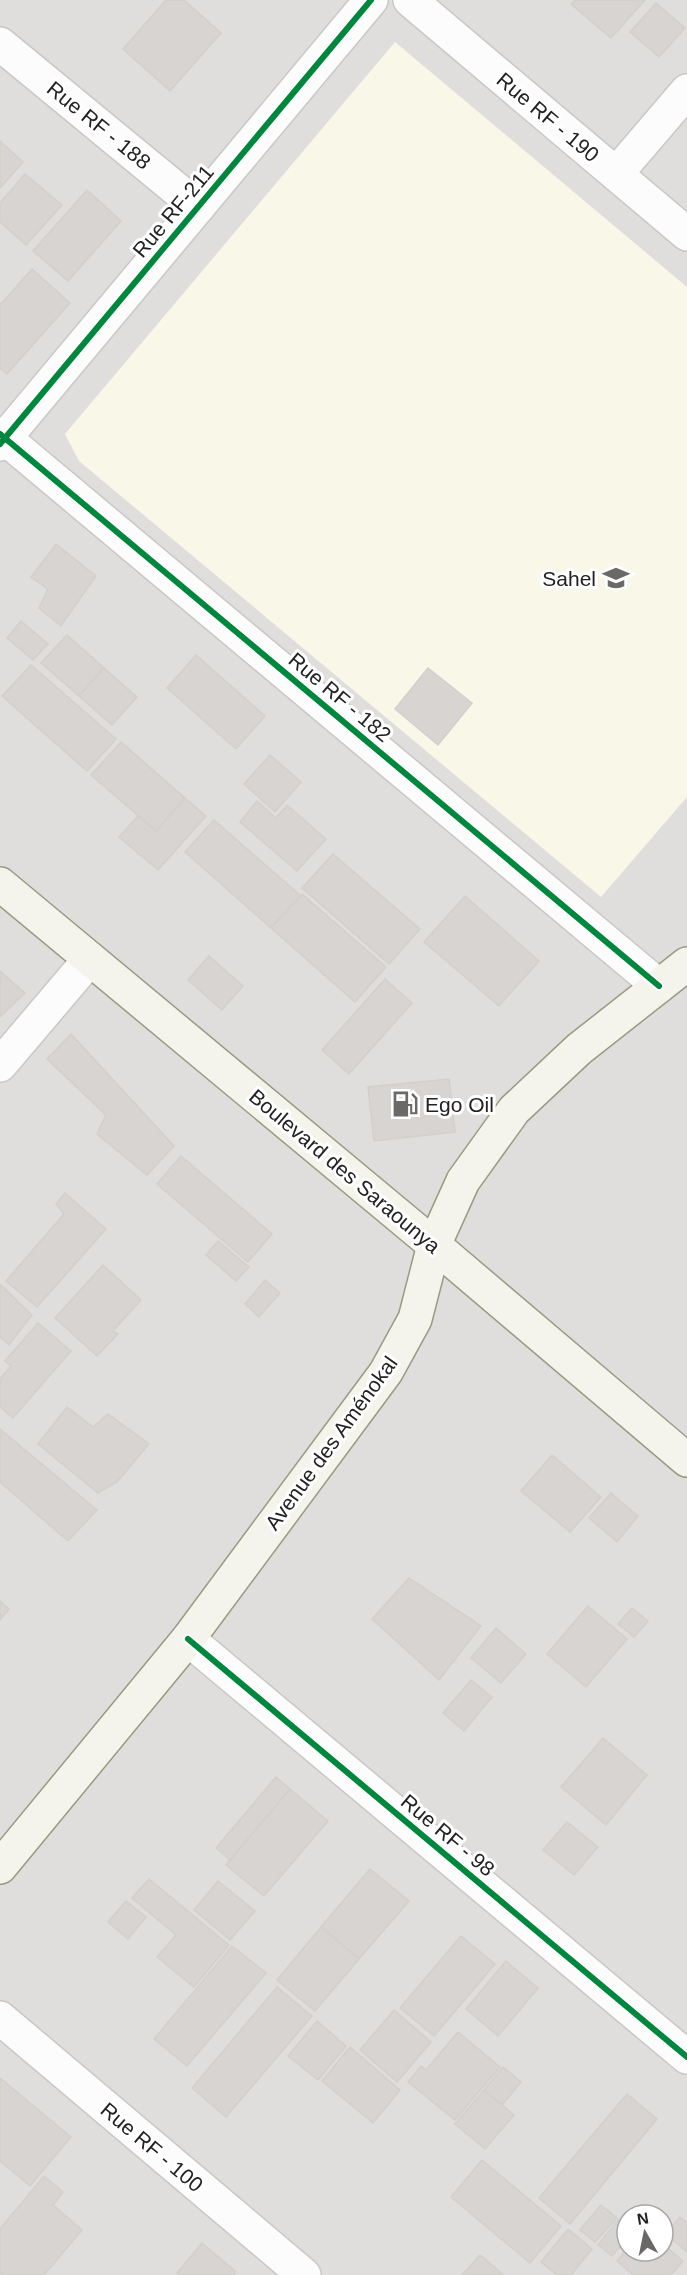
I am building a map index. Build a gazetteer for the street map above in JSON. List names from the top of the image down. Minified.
{"streets":{"main road":["Boulevard des Saraounya","Avenue des Aménokal"],"street":["Rue RF - 190","Rue RF - 188","Rue RF-211","Rue RF - 182","Rue RF - 98","Rue RF - 100"]},"crossings":[["Rue RF - 188","Rue RF-211"],["Rue RF-211","Rue RF - 182"],["Rue RF - 182","Avenue des Aménokal"],["Boulevard des Saraounya","Avenue des Aménokal"],["Avenue des Aménokal","Rue RF - 98"]],"places":{"school or university":["Sahel"],"fuel station":["Ego Oil"]},"north":"top"}
